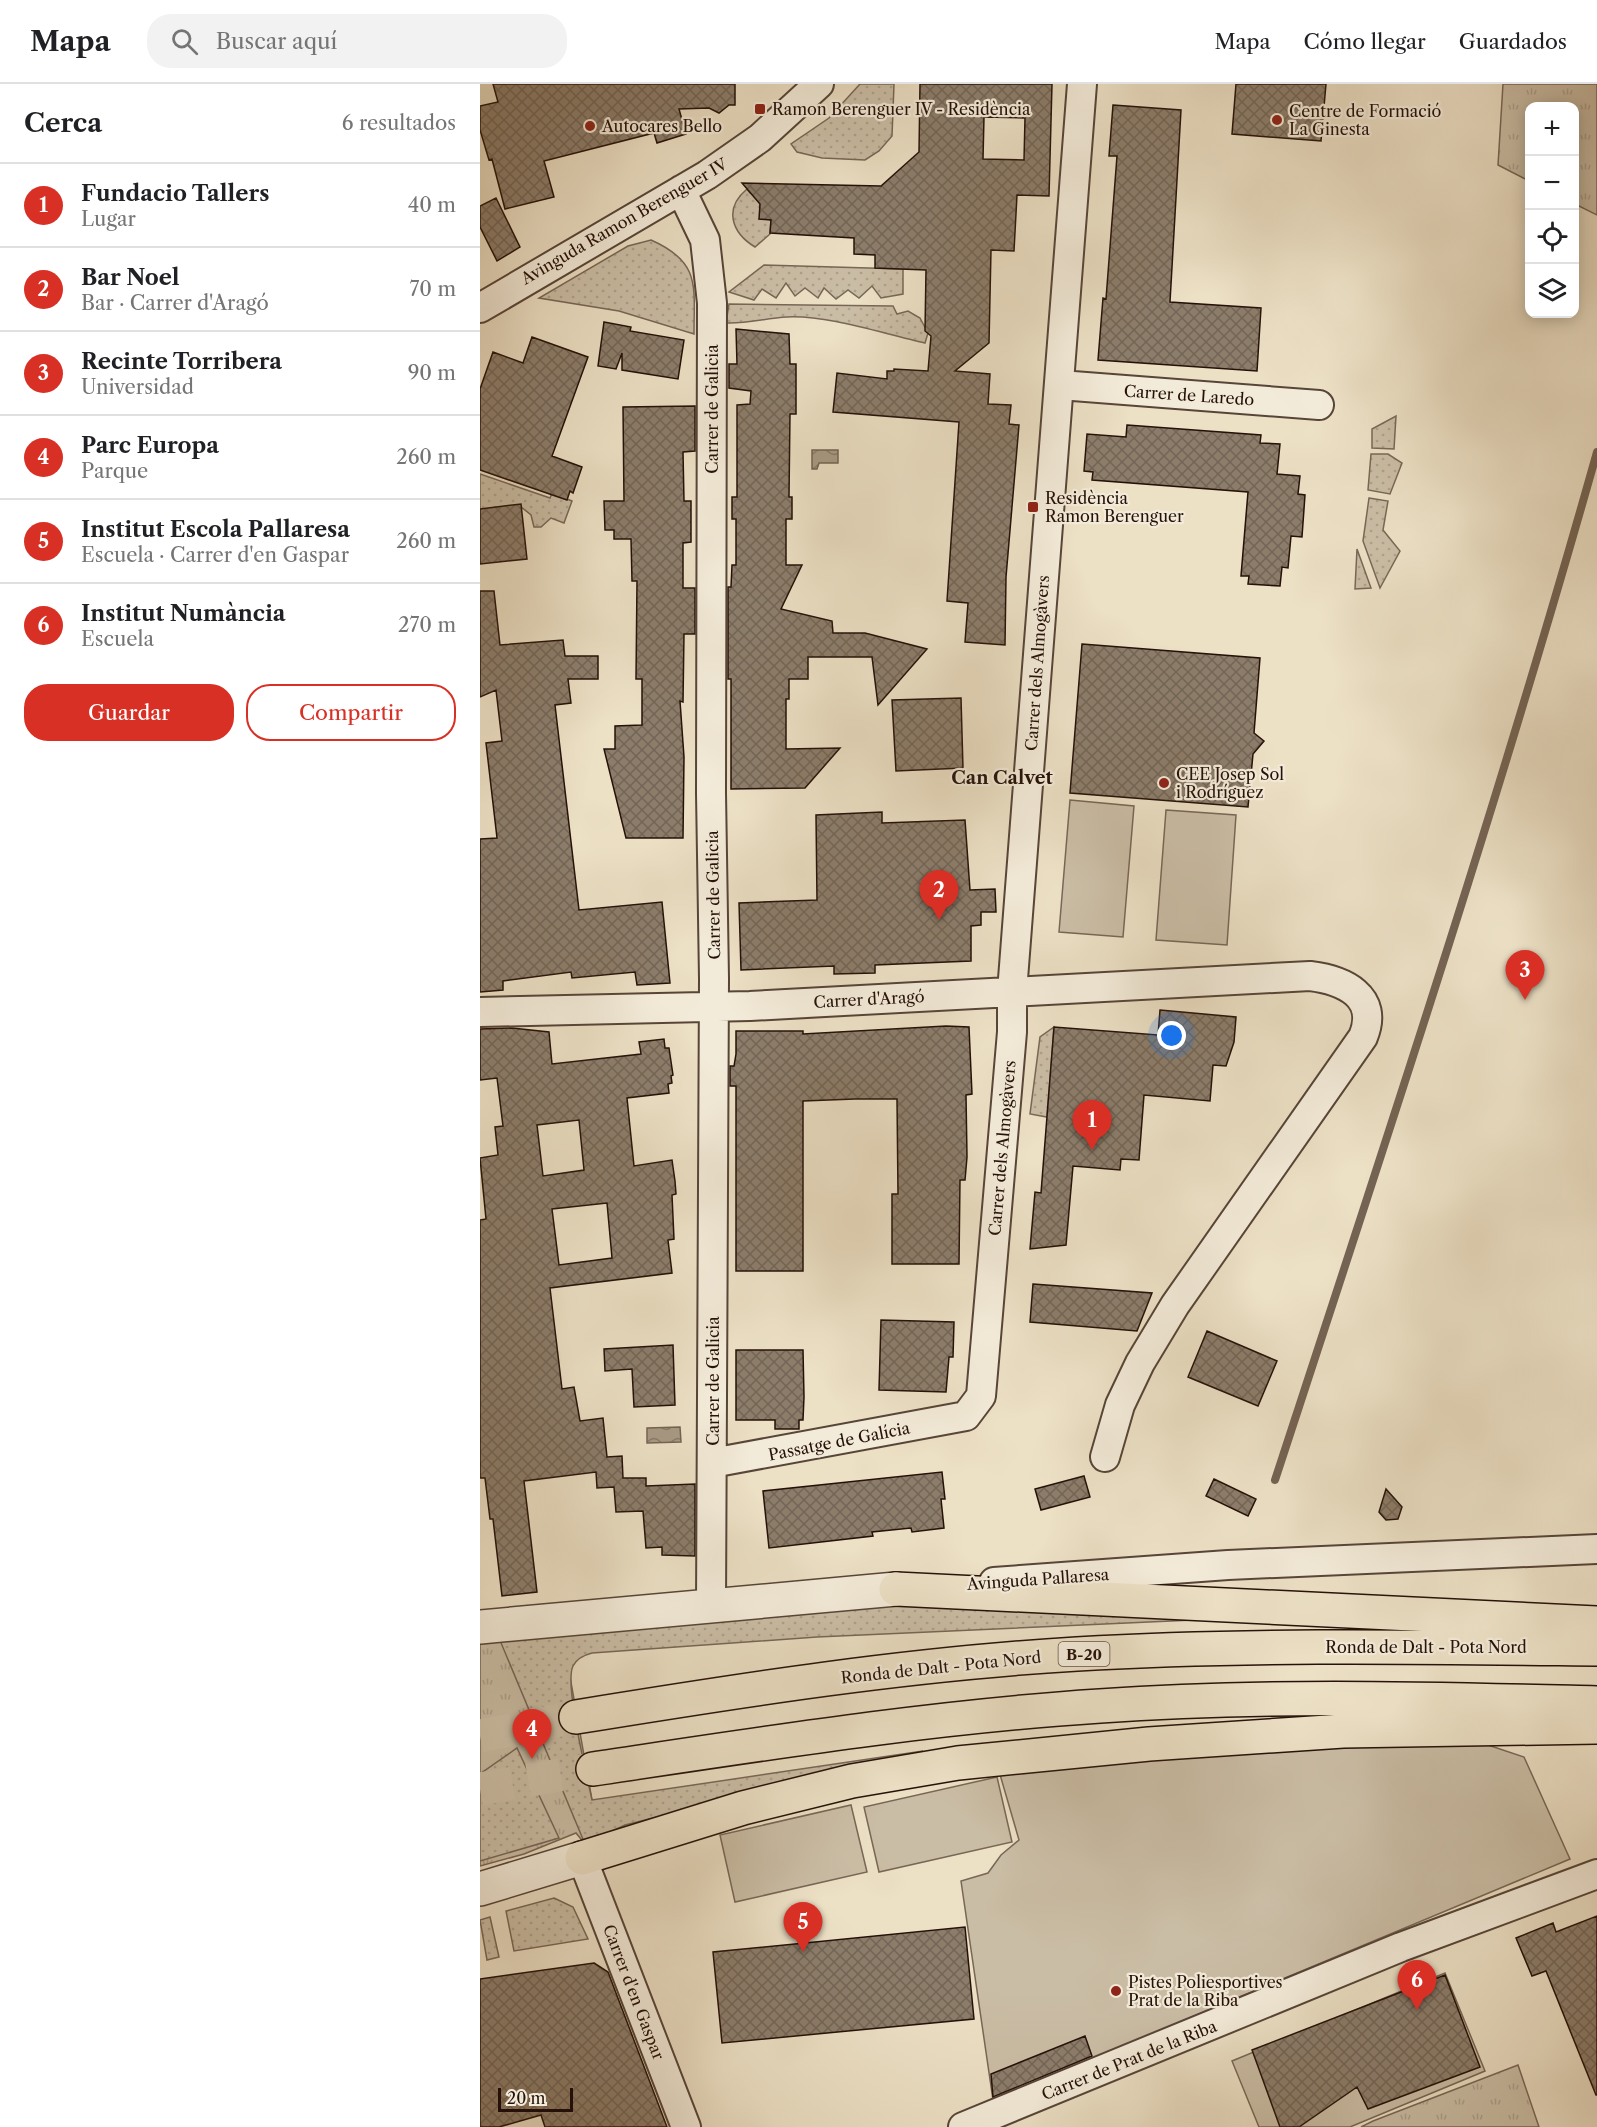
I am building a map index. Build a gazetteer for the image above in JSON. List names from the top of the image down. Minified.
{"streets":{"highway":["Ronda de Dalt - Pota Nord","B-20"],"street":["Avinguda Ramon Berenguer IV","Carrer de Laredo","Carrer de Galicia","Carrer dels Almogàvers","Carrer d'Aragó","Passatge de Galícia","Avinguda Pallaresa","Carrer d'en Gaspar","Carrer de Prat de la Riba"]},"crossings":[["Avinguda Ramon Berenguer IV","Carrer de Galicia"],["Carrer de Laredo","Carrer dels Almogàvers"],["Carrer de Galicia","Carrer d'Aragó"],["Carrer de Galicia","Passatge de Galícia"],["Carrer de Galicia","Avinguda Pallaresa"],["Carrer dels Almogàvers","Carrer d'Aragó"],["Carrer dels Almogàvers","Passatge de Galícia"]],"districts":["Can Calvet"],"places":{"transit":["Ramon Berenguer IV - Residència","Residència Ramon Berenguer"],"other":["Centre de Formació La Ginesta","Autocares Bello","CEE Josep Sol i Rodríguez","Pistes Poliesportives Prat de la Riba"]},"scale_bar":"20 m","page":{"header":"Mapa","search":"Buscar aquí","nav":["Mapa","Cómo llegar","Guardados"],"heading":["Cerca","6 resultados"],"map_buttons":["+","−"],"list":[{"mark":"1","name":"Fundacio Tallers","note":"Lugar","value":"40 m"},{"mark":"2","name":"Bar Noel","note":"Bar · Carrer d'Aragó","value":"70 m"},{"mark":"3","name":"Recinte Torribera","note":"Universidad","value":"90 m"},{"mark":"4","name":"Parc Europa","note":"Parque","value":"260 m"},{"mark":"5","name":"Institut Escola Pallaresa","note":"Escuela · Carrer d'en Gaspar","value":"260 m"},{"mark":"6","name":"Institut Numància","note":"Escuela","value":"270 m"}],"buttons":["Guardar","Compartir"],"pins":["2","3","1","4","5","6"],"scale":"20 m"}}
